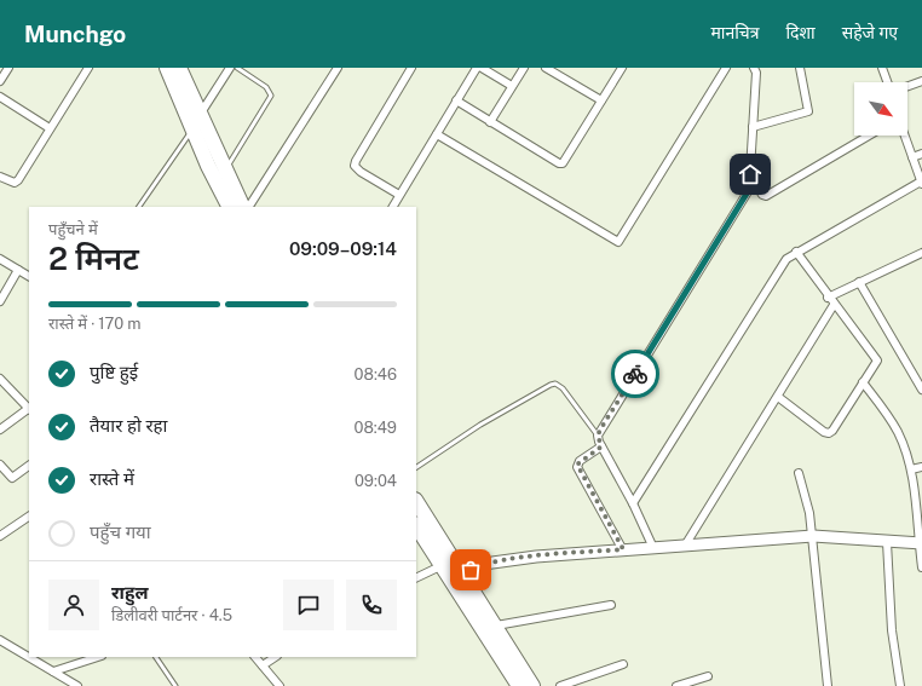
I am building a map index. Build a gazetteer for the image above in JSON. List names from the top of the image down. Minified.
{"north":"bottom right","page":{"header":"Munchgo","nav":["मानचित्र","दिशा","सहेजे गए"],"heading":["2 मिनट","पहुँचने में","09:09–09:14"],"panel":["राहुल","डिलीवरी पार्टनर · 4.5"],"bar":"रास्ते में · 170 m","list":[["पुष्टि हुई","08:46"],["तैयार हो रहा","08:49"],["रास्ते में","09:04"],"पहुँच गया"]}}
